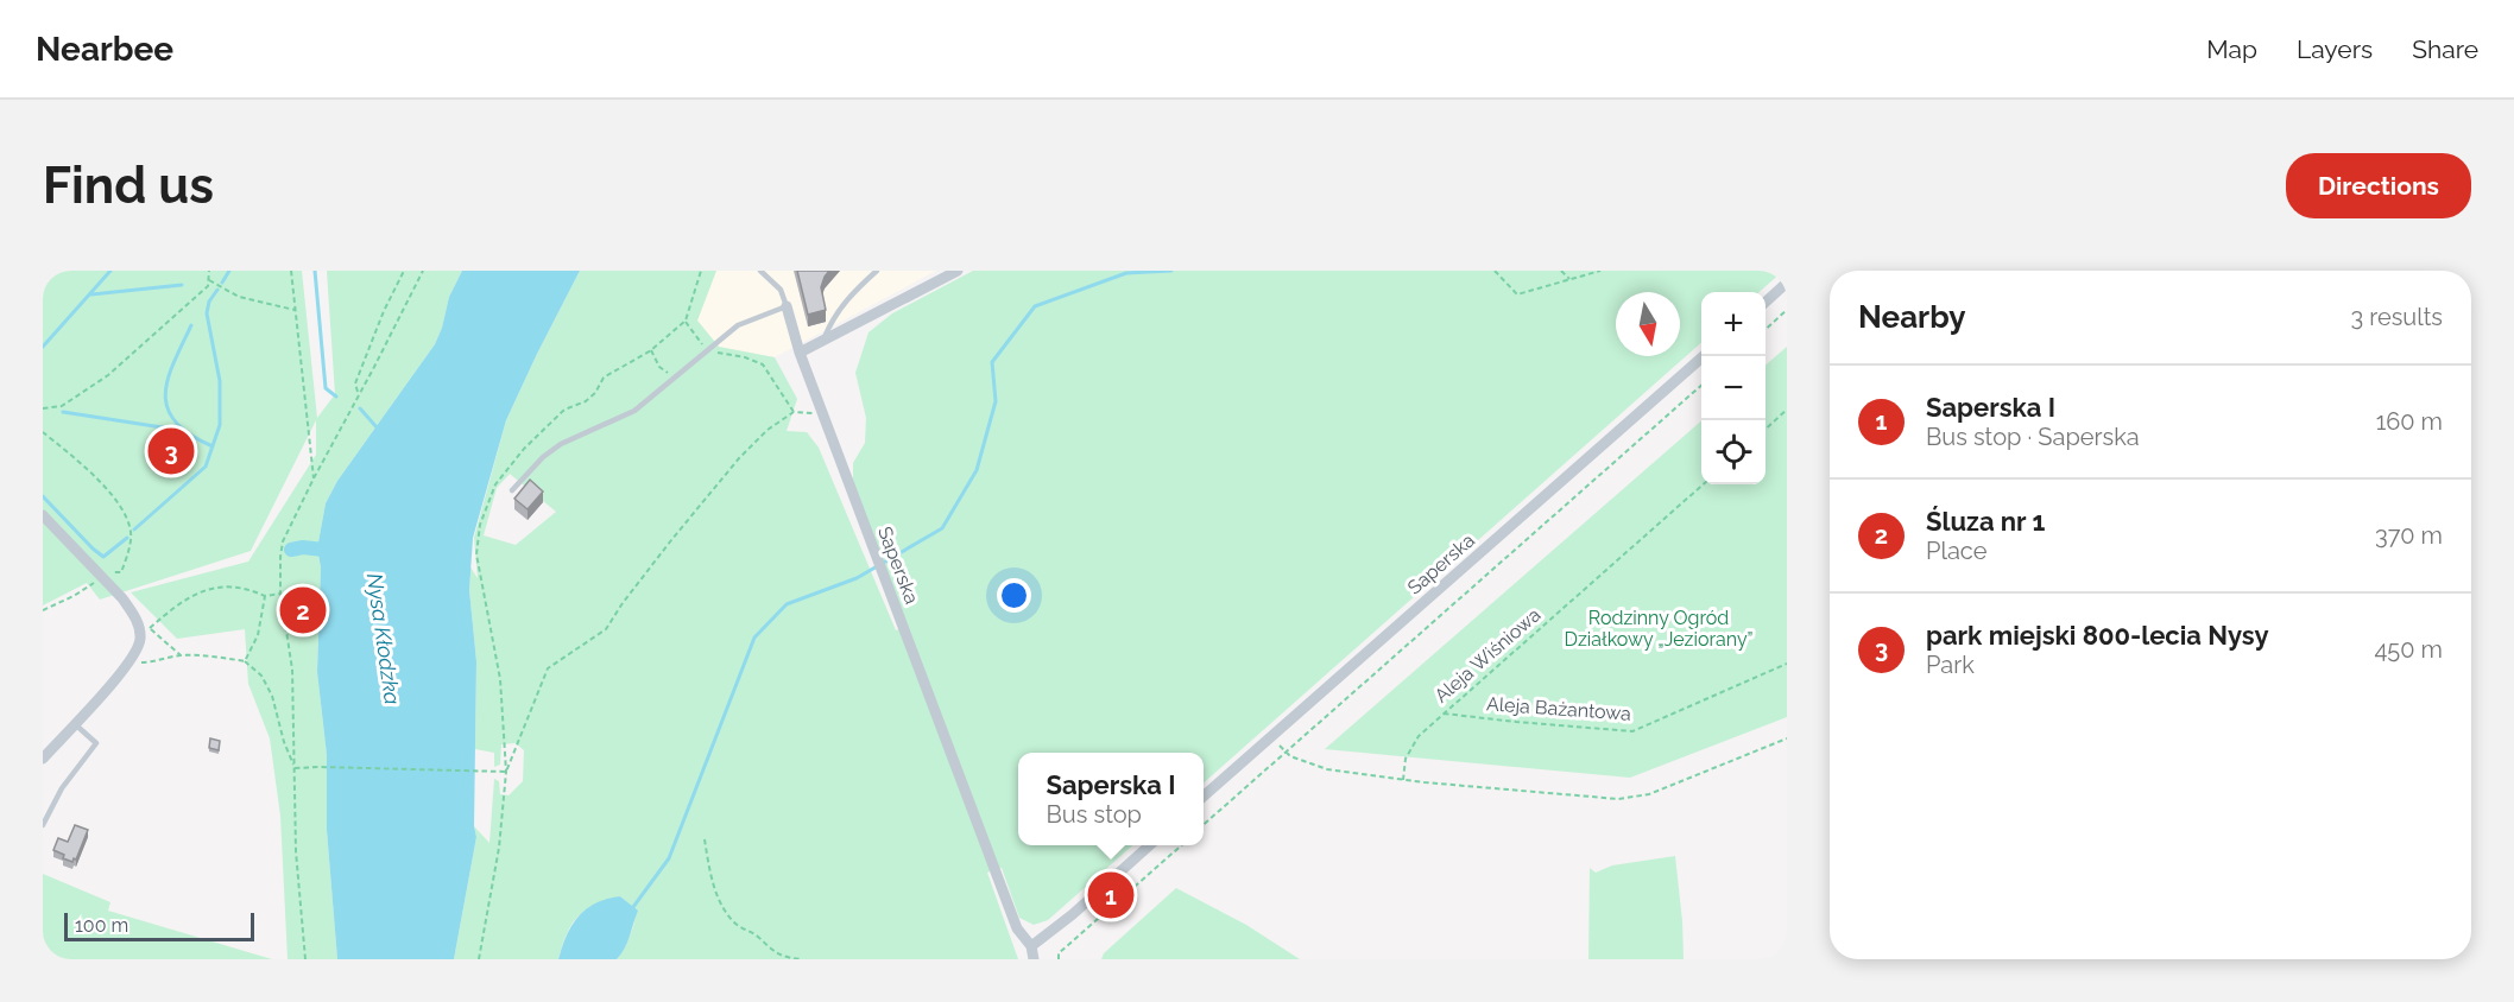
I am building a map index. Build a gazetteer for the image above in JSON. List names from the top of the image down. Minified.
{"streets":{"street":["Saperska"],"path":["Aleja Wiśniowa","Aleja Bażantowa"]},"crossings":[["Aleja Wiśniowa","Aleja Bażantowa"]],"water":["Nysa Kłodzka"],"parks":["Rodzinny Ogród Działkowy „Jeziorany”"],"scale_bar":"100 m","north":"bottom","page":{"header":"Nearbee","nav":["Map","Layers","Share"],"buttons":"Directions","title":"Find us","heading":["Nearby","3 results"],"map_buttons":["+","−"],"list":[{"mark":"1","name":"Saperska I","note":"Bus stop · Saperska","value":"160 m"},{"mark":"2","name":"Śluza nr 1","note":"Place","value":"370 m"},{"mark":"3","name":"park miejski 800-lecia Nysy","note":"Park","value":"450 m"}],"pins":["3","2","1"],"popup":["Saperska I","Bus stop"],"scale":"100 m"}}
